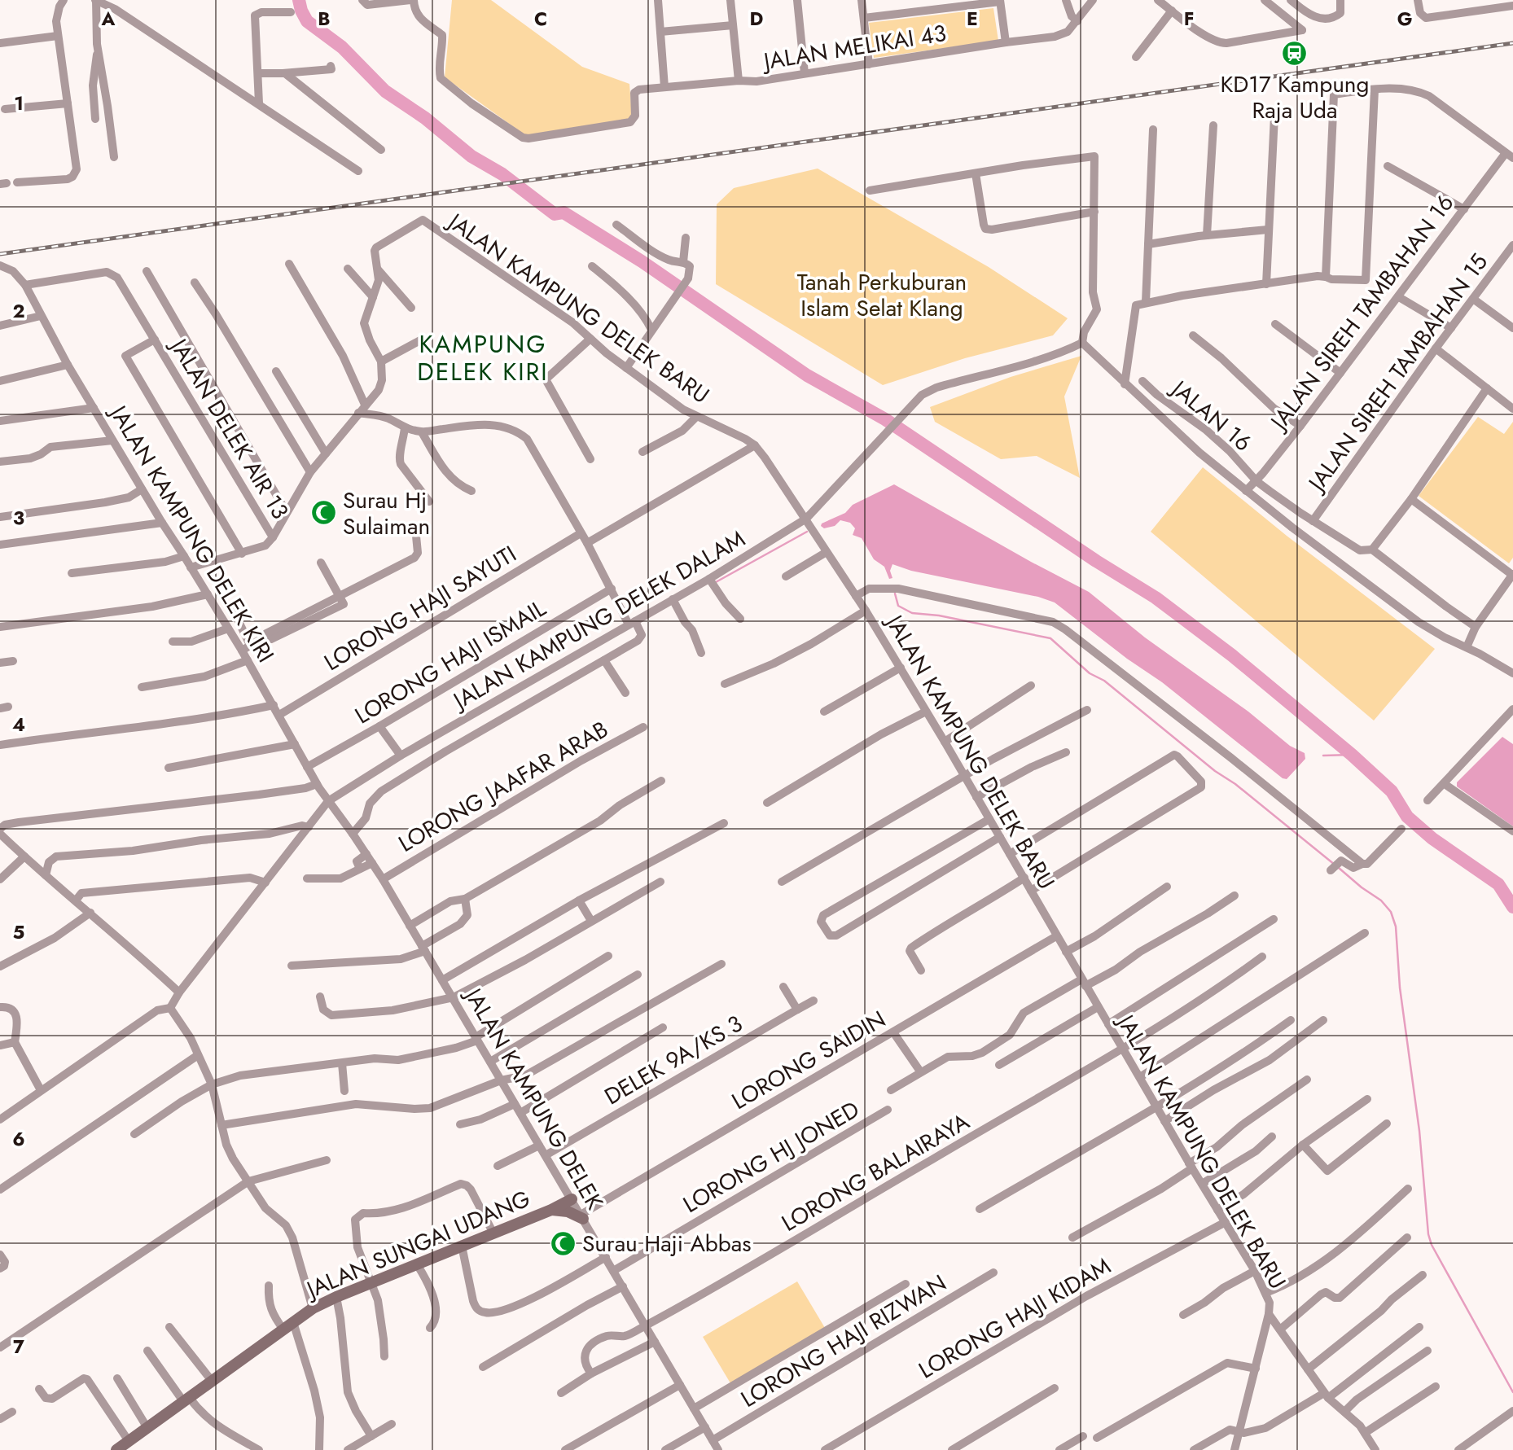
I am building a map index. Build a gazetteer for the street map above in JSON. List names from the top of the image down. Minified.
{"streets":{"street":["JALAN MELIKAI 43","JALAN KAMPUNG DELEK BARU","JALAN SIREH TAMBAHAN 16","JALAN SIREH TAMBAHAN 15","JALAN 16","JALAN DELEK AIR 13","JALAN KAMPUNG DELEK KIRI","LORONG HAJI SAYUTI","JALAN KAMPUNG DELEK DALAM","LORONG HAJI ISMAIL","LORONG JAAFAR ARAB","DELEK 9A/KS 3","LORONG SAIDIN","JALAN KAMPUNG DELEK","LORONG HJ JONED","LORONG BALAIRAYA","JALAN SUNGAI UDANG","LORONG HAJI KIDAM","LORONG HAJI RIZWAN"]},"crossings":[["JALAN KAMPUNG DELEK BARU","JALAN KAMPUNG DELEK DALAM"],["JALAN KAMPUNG DELEK BARU","LORONG SAIDIN"],["JALAN KAMPUNG DELEK BARU","LORONG BALAIRAYA"],["JALAN KAMPUNG DELEK BARU","LORONG HAJI KIDAM"],["JALAN SIREH TAMBAHAN 16","JALAN 16"],["JALAN SIREH TAMBAHAN 15","JALAN 16"],["JALAN DELEK AIR 13","JALAN KAMPUNG DELEK KIRI"],["JALAN KAMPUNG DELEK KIRI","LORONG HAJI SAYUTI"],["JALAN KAMPUNG DELEK KIRI","JALAN KAMPUNG DELEK DALAM"],["JALAN KAMPUNG DELEK KIRI","LORONG HAJI ISMAIL"],["JALAN KAMPUNG DELEK KIRI","JALAN KAMPUNG DELEK"],["JALAN KAMPUNG DELEK DALAM","JALAN KAMPUNG DELEK"],["LORONG JAAFAR ARAB","JALAN KAMPUNG DELEK"],["DELEK 9A/KS 3","JALAN KAMPUNG DELEK"],["LORONG SAIDIN","JALAN KAMPUNG DELEK"],["JALAN KAMPUNG DELEK","LORONG HJ JONED"],["JALAN KAMPUNG DELEK","LORONG BALAIRAYA"],["JALAN KAMPUNG DELEK","JALAN SUNGAI UDANG"],["JALAN KAMPUNG DELEK","LORONG HAJI RIZWAN"]],"districts":["KAMPUNG DELEK KIRI"],"parks":["Tanah Perkuburan Islam Selat Klang"],"places":{"station":["KD17 Kampung Raja Uda"],"mosque":["Surau Hj Sulaiman","Surau Haji Abbas"]},"grid":{"columns":["A","B","C","D","E","F","G"],"rows":["1","2","3","4","5","6","7"]}}
